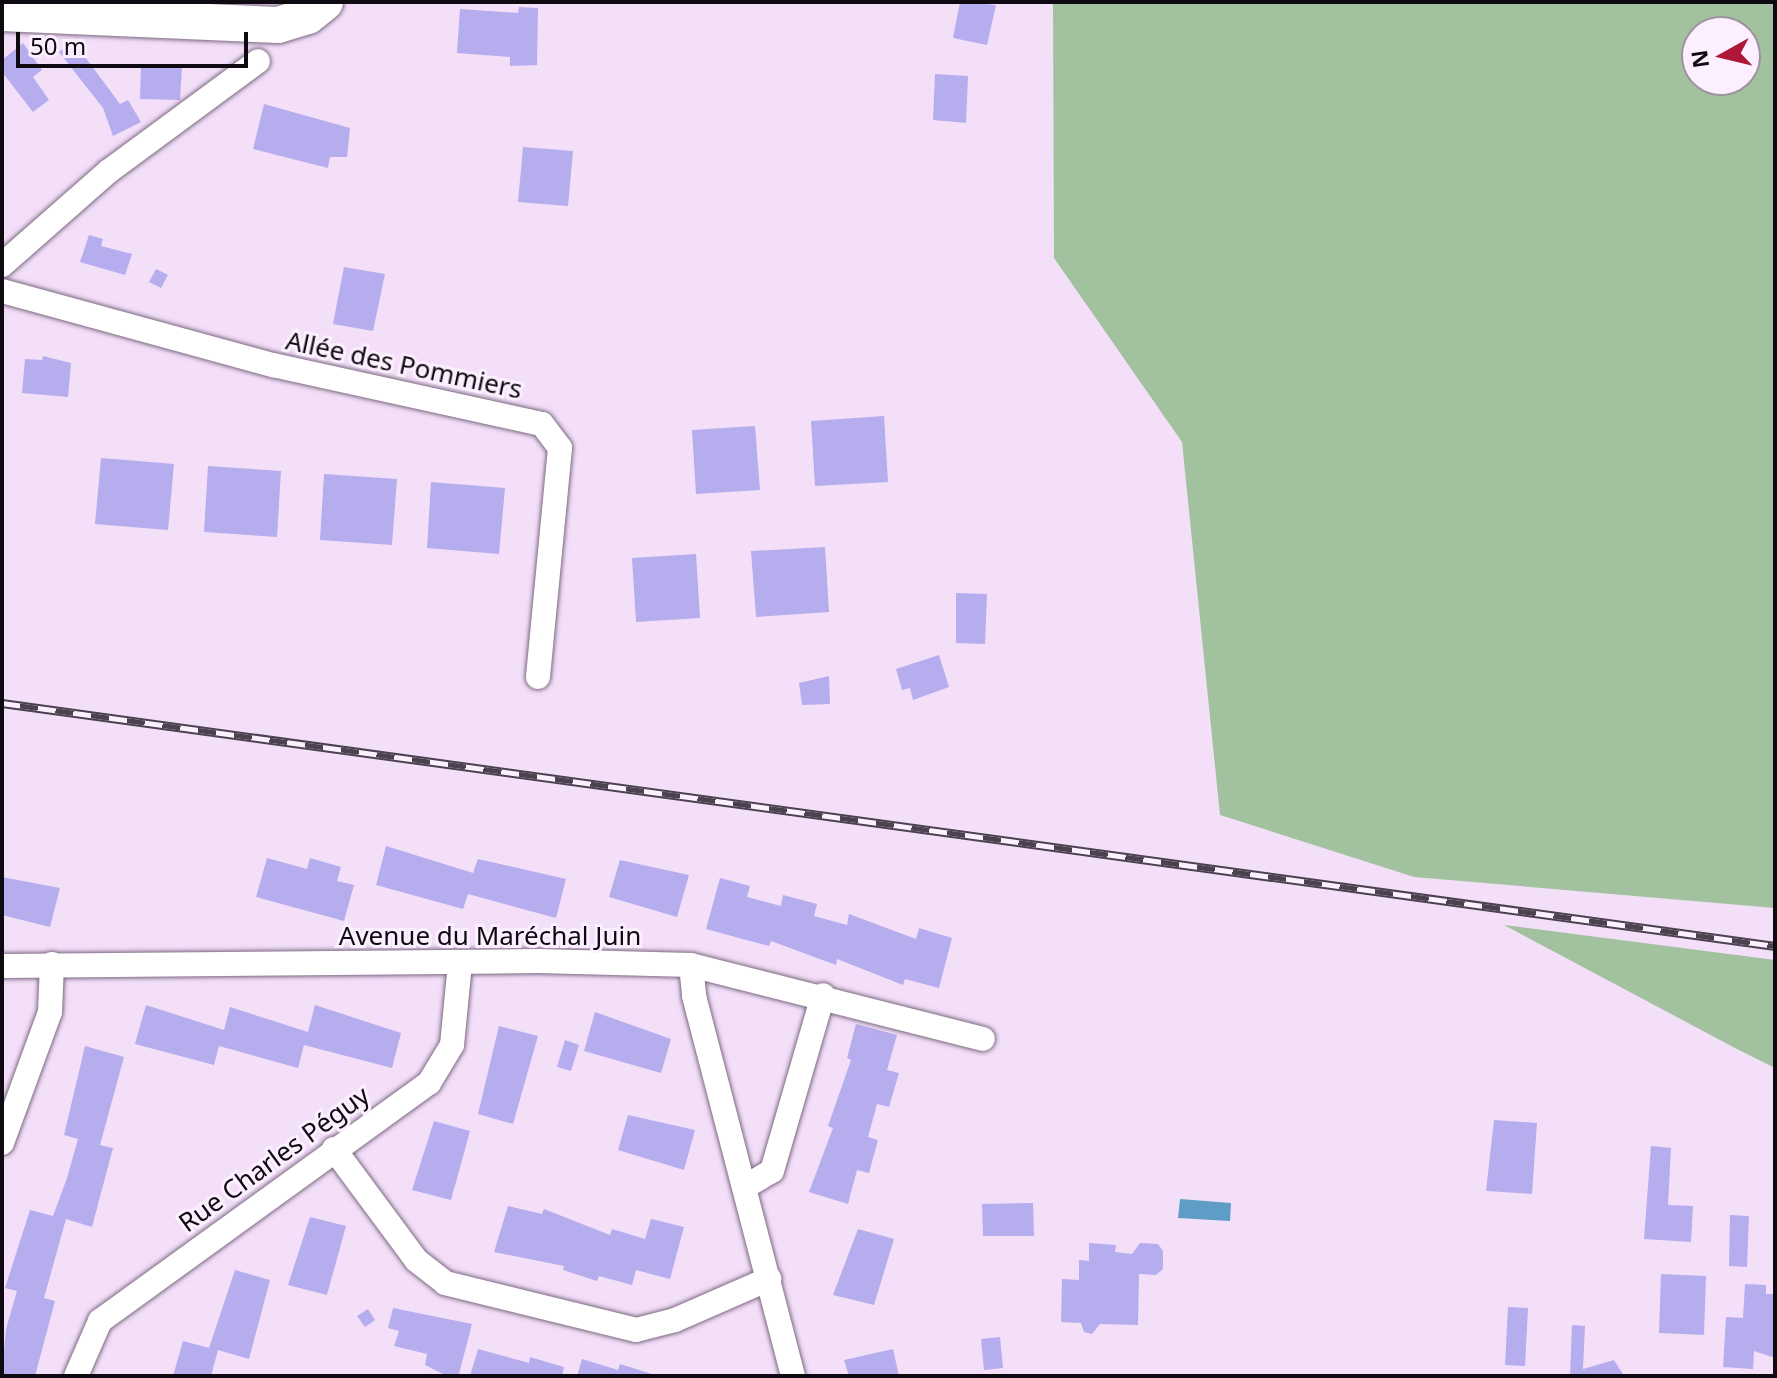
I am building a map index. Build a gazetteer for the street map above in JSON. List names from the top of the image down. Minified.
{"streets":{"street":["Allée des Pommiers","Avenue du Maréchal Juin","Rue Charles Péguy"]},"crossings":[["Avenue du Maréchal Juin","Rue Charles Péguy"]],"scale_bar":"50 m","north":"left"}
